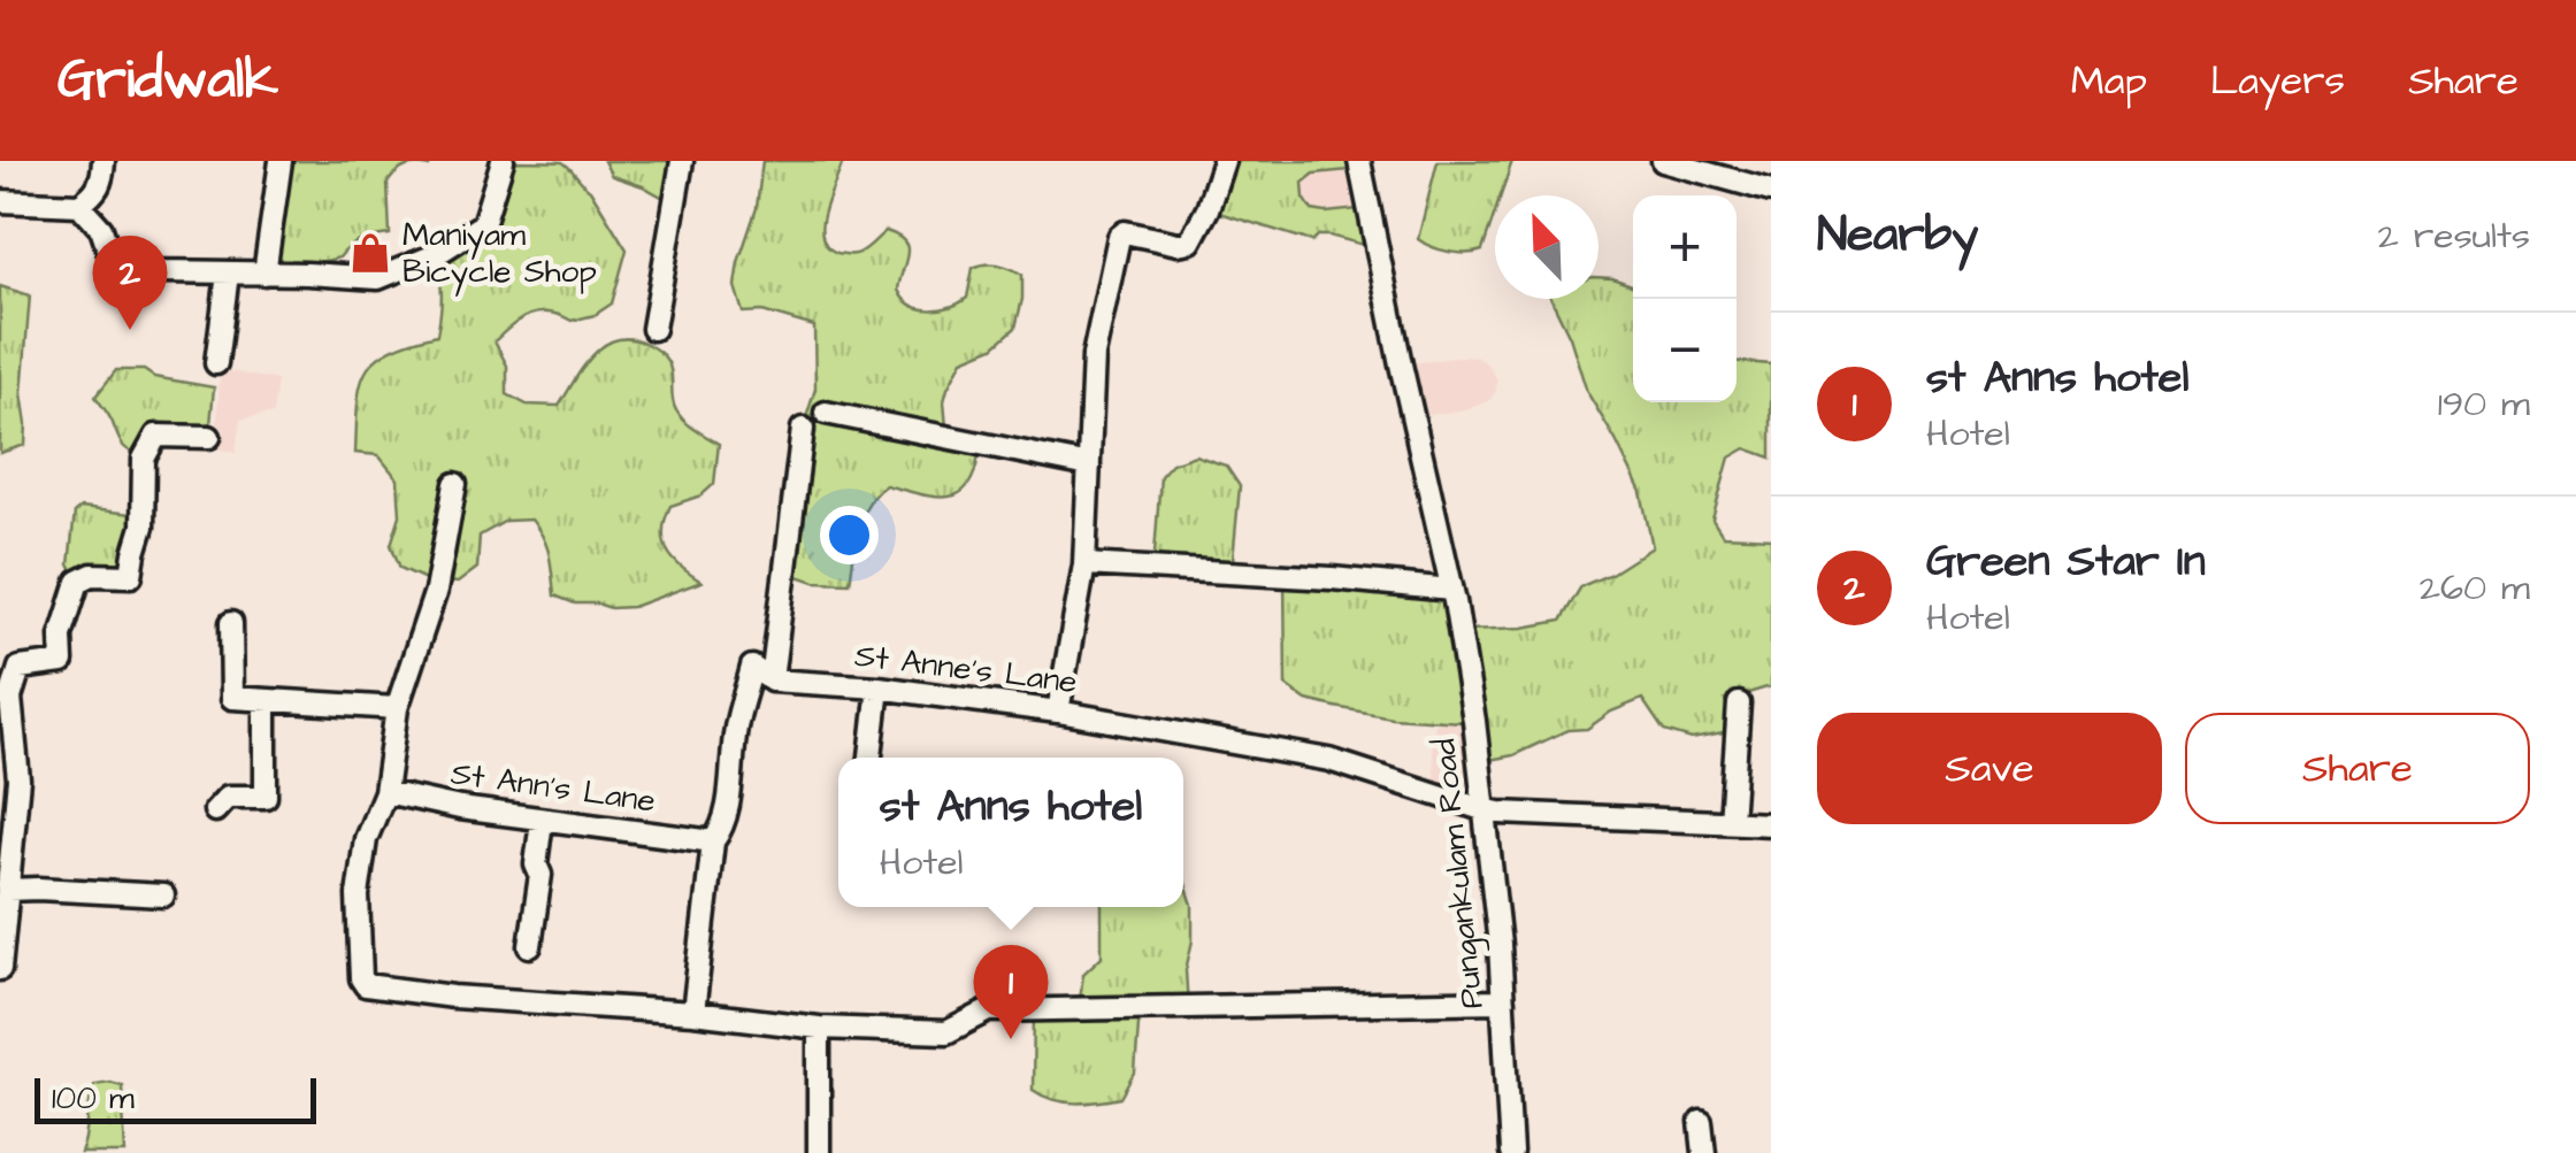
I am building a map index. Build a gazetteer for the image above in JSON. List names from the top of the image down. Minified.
{"streets":{"street":["St Anne's Lane","St Ann's Lane","Pungankulam Road"]},"crossings":[["St Anne's Lane","Pungankulam Road"]],"places":{"shop":["Maniyam Bicycle Shop"]},"scale_bar":"100 m","north":"top left","page":{"header":"Gridwalk","nav":["Map","Layers","Share"],"heading":["Nearby","2 results"],"map_buttons":["+","−"],"pins":["2","1"],"list":[{"mark":"1","name":"st Anns hotel","note":"Hotel","value":"190 m"},{"mark":"2","name":"Green Star In","note":"Hotel","value":"260 m"}],"buttons":["Save","Share"],"popup":["st Anns hotel","Hotel"],"scale":"100 m"}}
